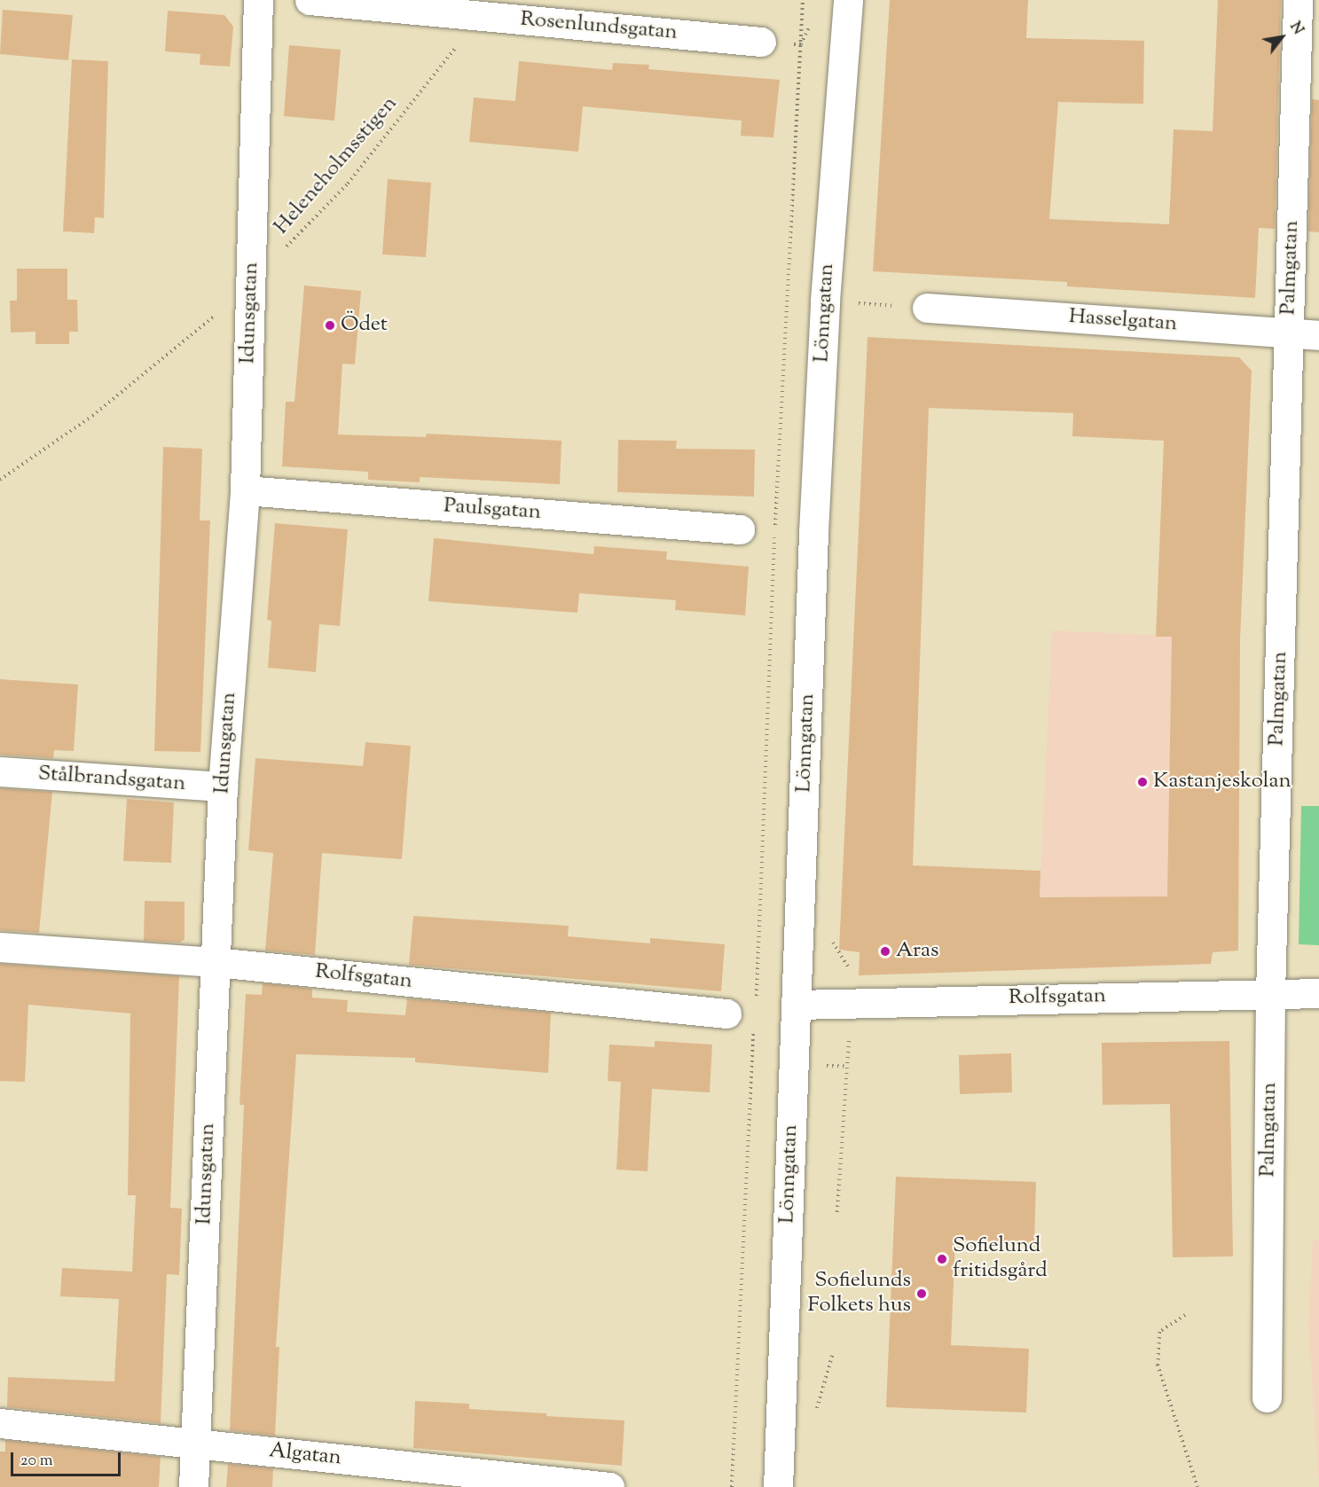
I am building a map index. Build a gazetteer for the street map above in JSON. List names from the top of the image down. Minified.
{"streets":{"street":["Rosenlundsgatan","Palmgatan","Idunsgatan","Lönngatan","Hasselgatan","Paulsgatan","Stålbrandsgatan","Rolfsgatan","Algatan"],"path":["Heleneholmsstigen"]},"crossings":[["Rosenlundsgatan","Heleneholmsstigen"],["Heleneholmsstigen","Idunsgatan"],["Palmgatan","Hasselgatan"],["Palmgatan","Rolfsgatan"],["Idunsgatan","Paulsgatan"],["Idunsgatan","Stålbrandsgatan"],["Idunsgatan","Rolfsgatan"],["Idunsgatan","Algatan"],["Lönngatan","Rolfsgatan"]],"places":["Ödet","Kastanjeskolan","Aras","Sofielund fritidsgård","Sofielunds Folkets hus"],"scale_bar":"20 m","north":"top right"}
